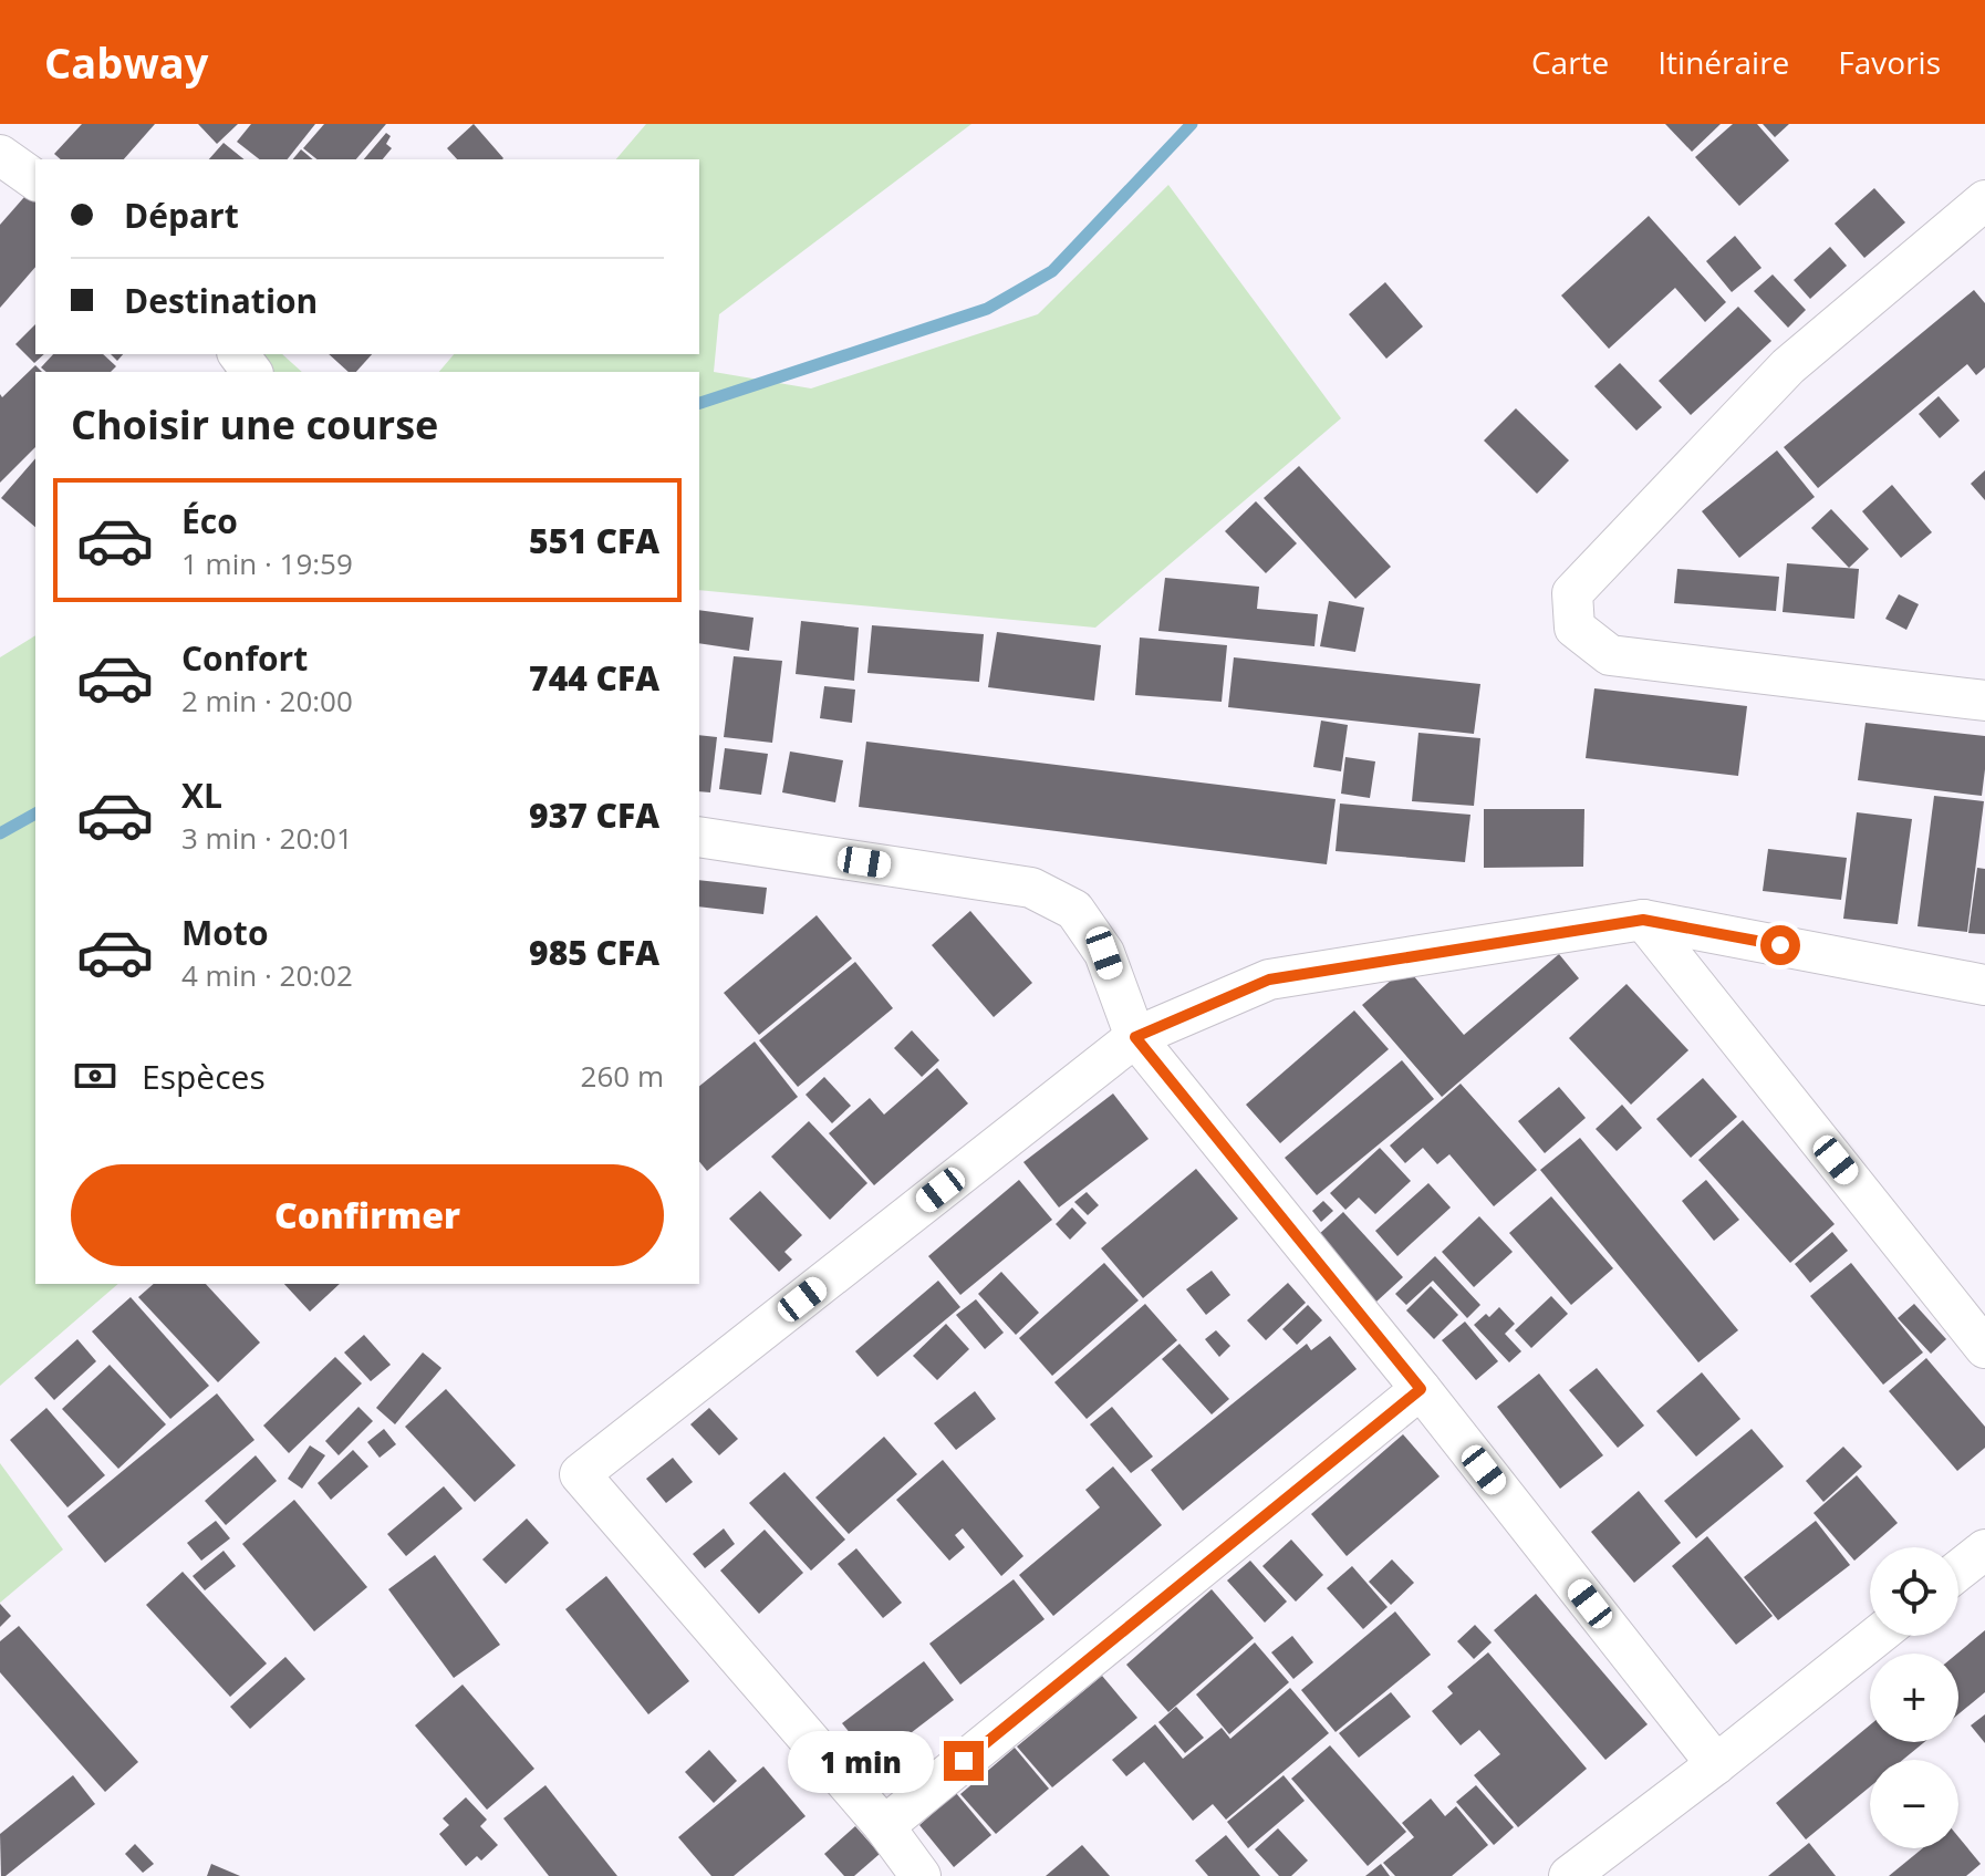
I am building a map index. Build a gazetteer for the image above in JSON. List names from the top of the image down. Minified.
{"page":{"header":"Cabway","nav":["Carte","Itinéraire","Favoris"],"banner":["Départ","Destination"],"heading":"Choisir une course","list":[{"name":"Éco","note":"1 min · 19:59","value":"551 CFA"},{"name":"Confort","note":"2 min · 20:00","value":"744 CFA"},{"name":"XL","note":"3 min · 20:01","value":"937 CFA"},{"name":"Moto","note":"4 min · 20:02","value":"985 CFA"}],"pay":["Espèces","260 m"],"buttons":"Confirmer","map_buttons":["+","−"],"bubble":"1 min"}}
